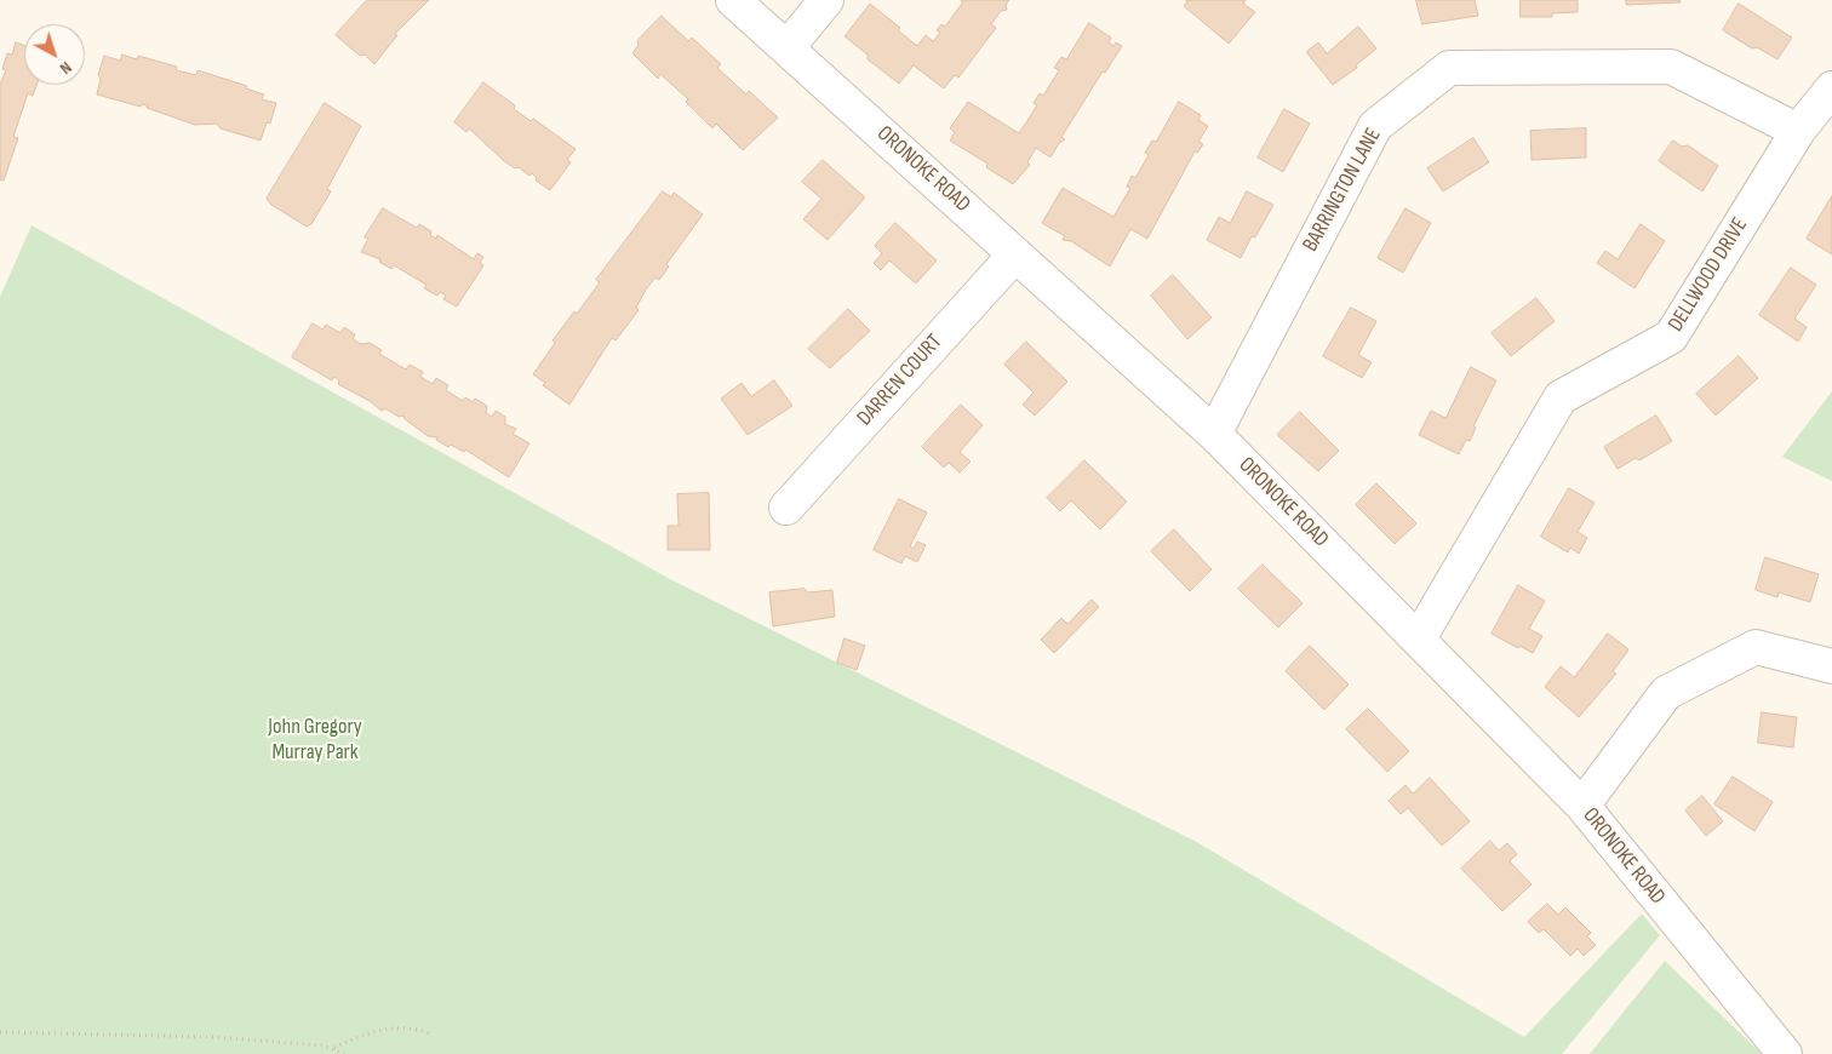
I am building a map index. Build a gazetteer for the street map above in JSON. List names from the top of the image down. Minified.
{"streets":{"street":["ORONOKE ROAD","BARRINGTON LANE","DELLWOOD DRIVE","DARREN COURT"]},"crossings":[["ORONOKE ROAD","BARRINGTON LANE"],["ORONOKE ROAD","DELLWOOD DRIVE"],["ORONOKE ROAD","DARREN COURT"],["BARRINGTON LANE","DELLWOOD DRIVE"]],"parks":["John Gregory Murray Park"],"north":"bottom right"}
